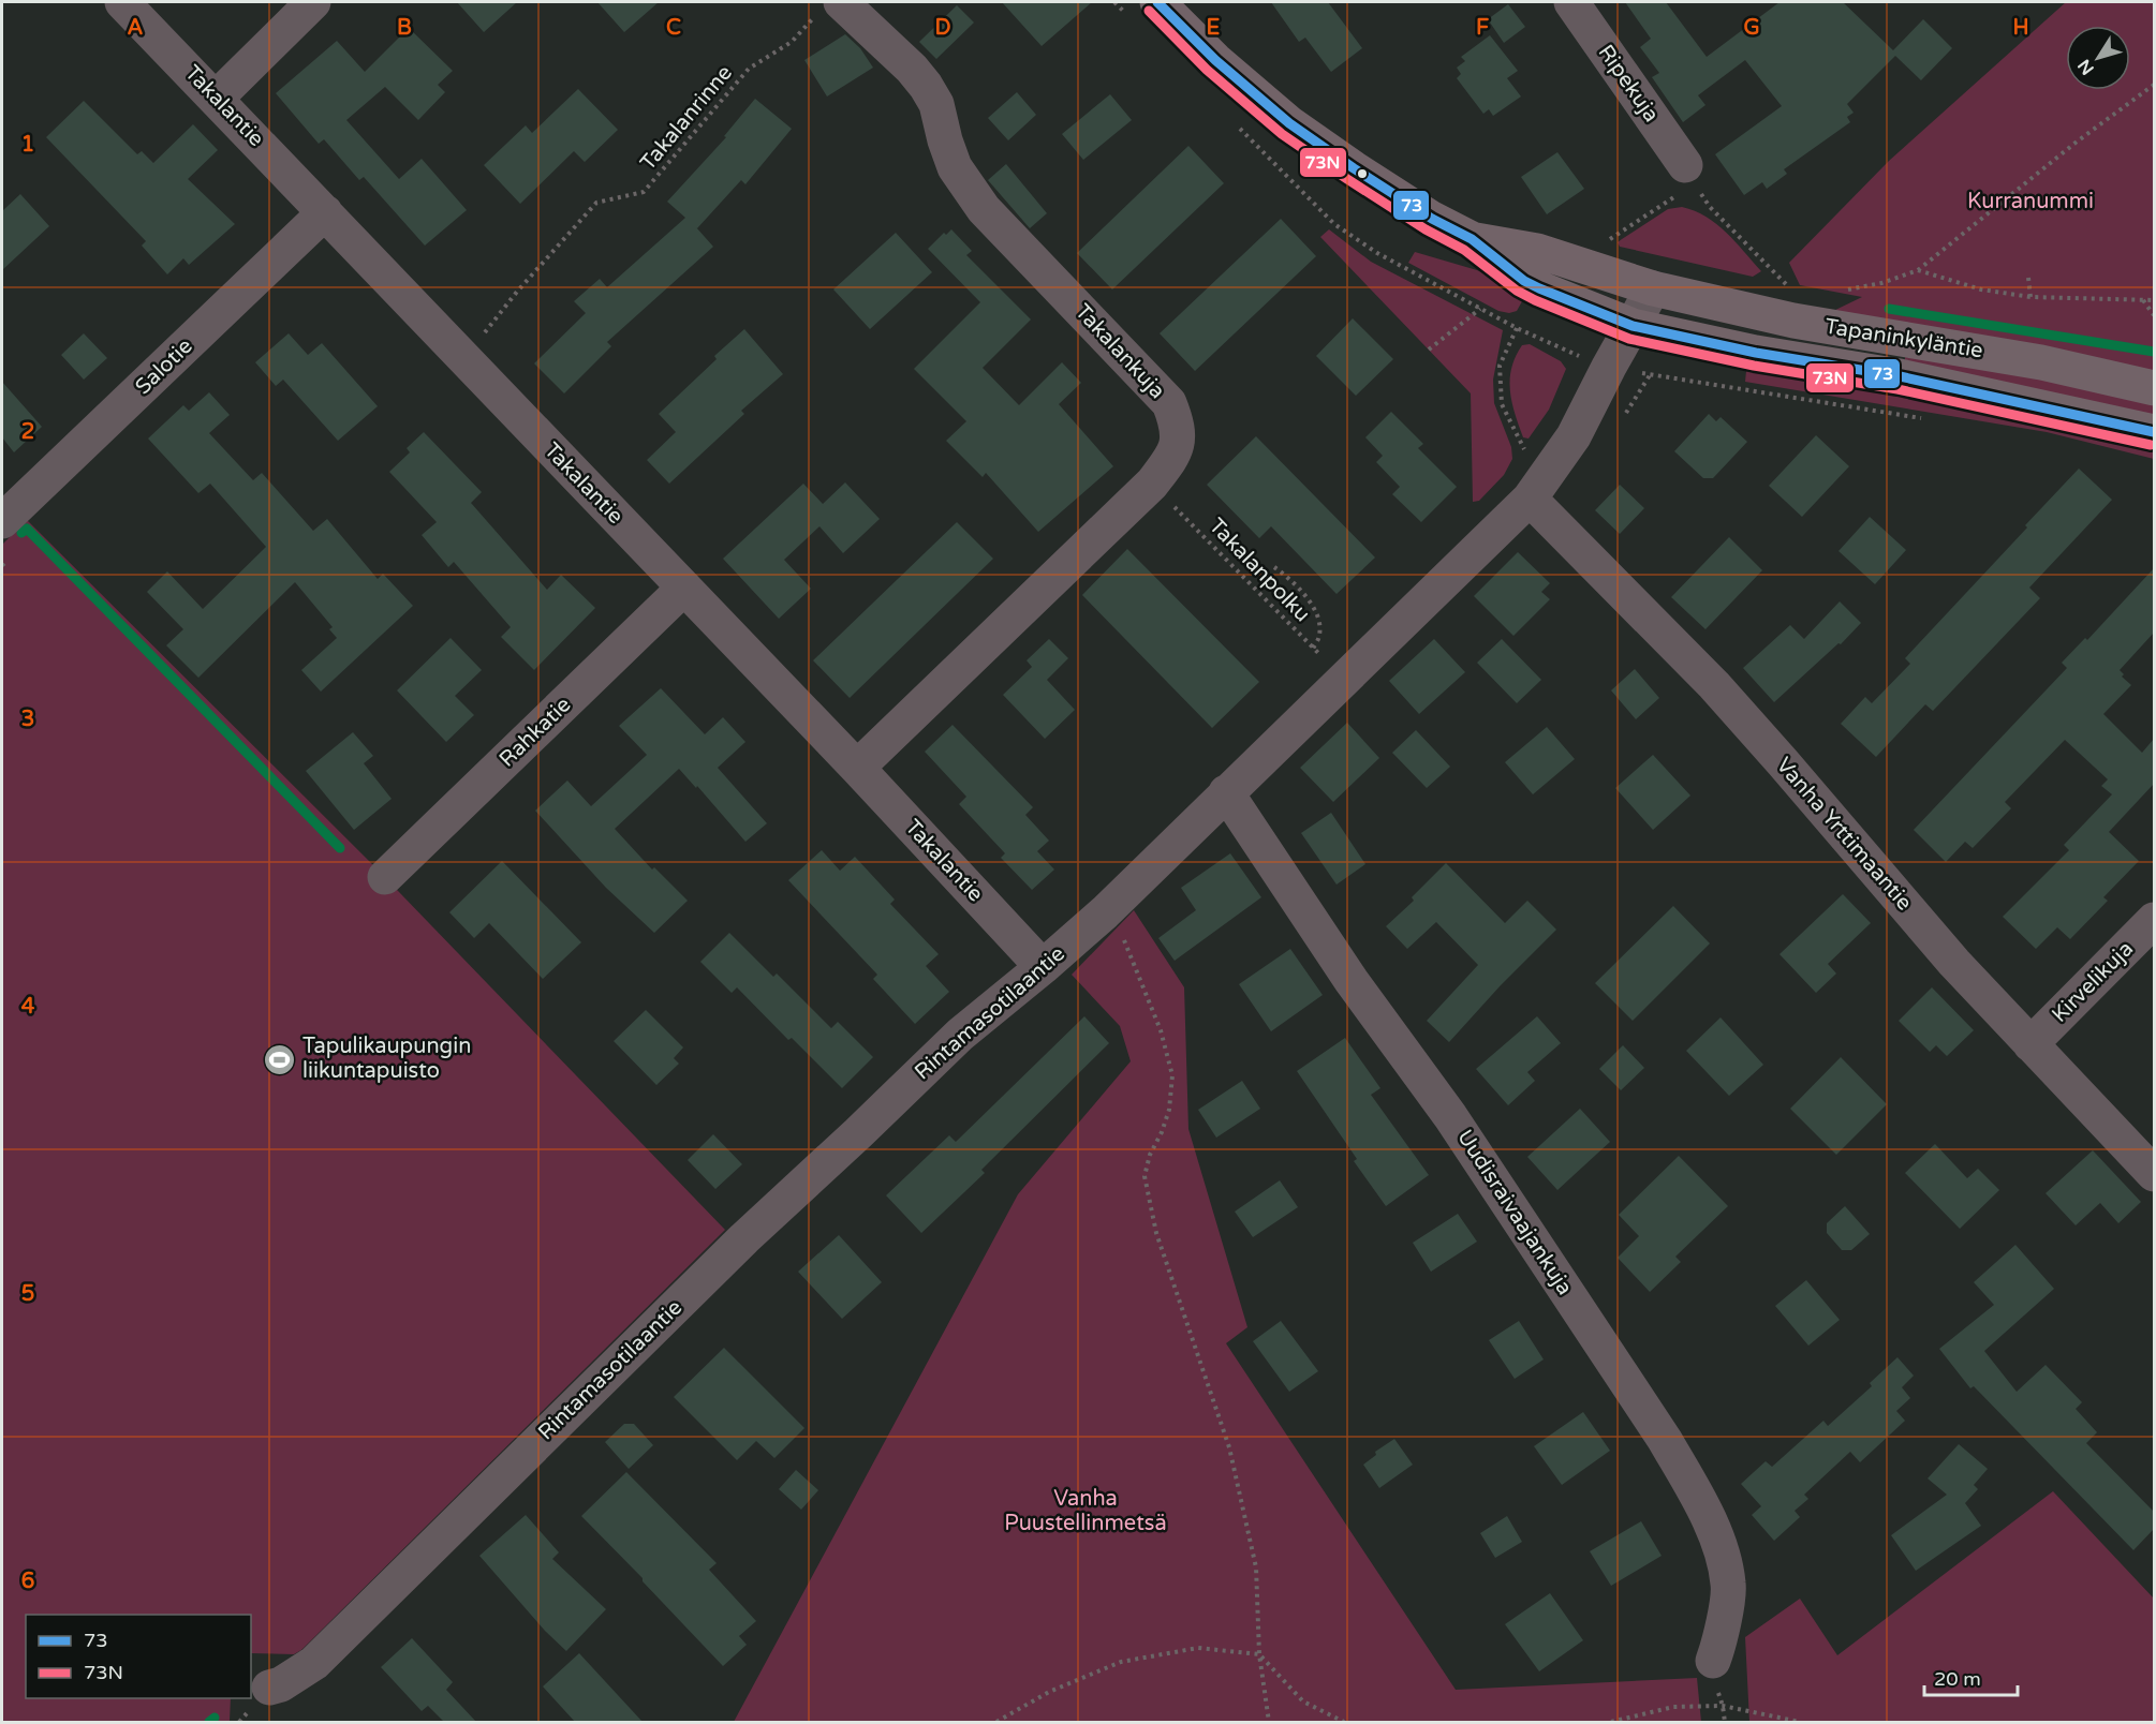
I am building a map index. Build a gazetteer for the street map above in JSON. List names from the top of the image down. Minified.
{"streets":{"main road":["Tapaninkyläntie"],"street":["Ripekuja","Takalantie","Takalankuja","Salotie","Rahkatie","Vanha Yrttimaantie","Kirvelikuja","Rintamasotilaantie","Uudisraivaajankuja"],"path":["Takalanrinne","Takalanpolku"]},"crossings":[["Takalantie","Takalanrinne"],["Takalantie","Takalankuja"],["Takalantie","Salotie"],["Takalantie","Rahkatie"],["Takalantie","Rintamasotilaantie"],["Takalanrinne","Takalankuja"],["Tapaninkyläntie","Rintamasotilaantie"],["Takalankuja","Takalanpolku"],["Takalanpolku","Rintamasotilaantie"],["Vanha Yrttimaantie","Kirvelikuja"],["Vanha Yrttimaantie","Rintamasotilaantie"],["Rintamasotilaantie","Uudisraivaajankuja"]],"parks":["Kurranummi","Vanha Puustellinmetsä"],"places":{"sports":["Tapulikaupungin liikuntapuisto"]},"lines":["transit line 73","transit line 73N"],"legend":["73","73N"],"scale_bar":"20 m","north":"bottom left","grid":{"columns":["A","B","C","D","E","F","G","H"],"rows":["1","2","3","4","5","6"]}}
